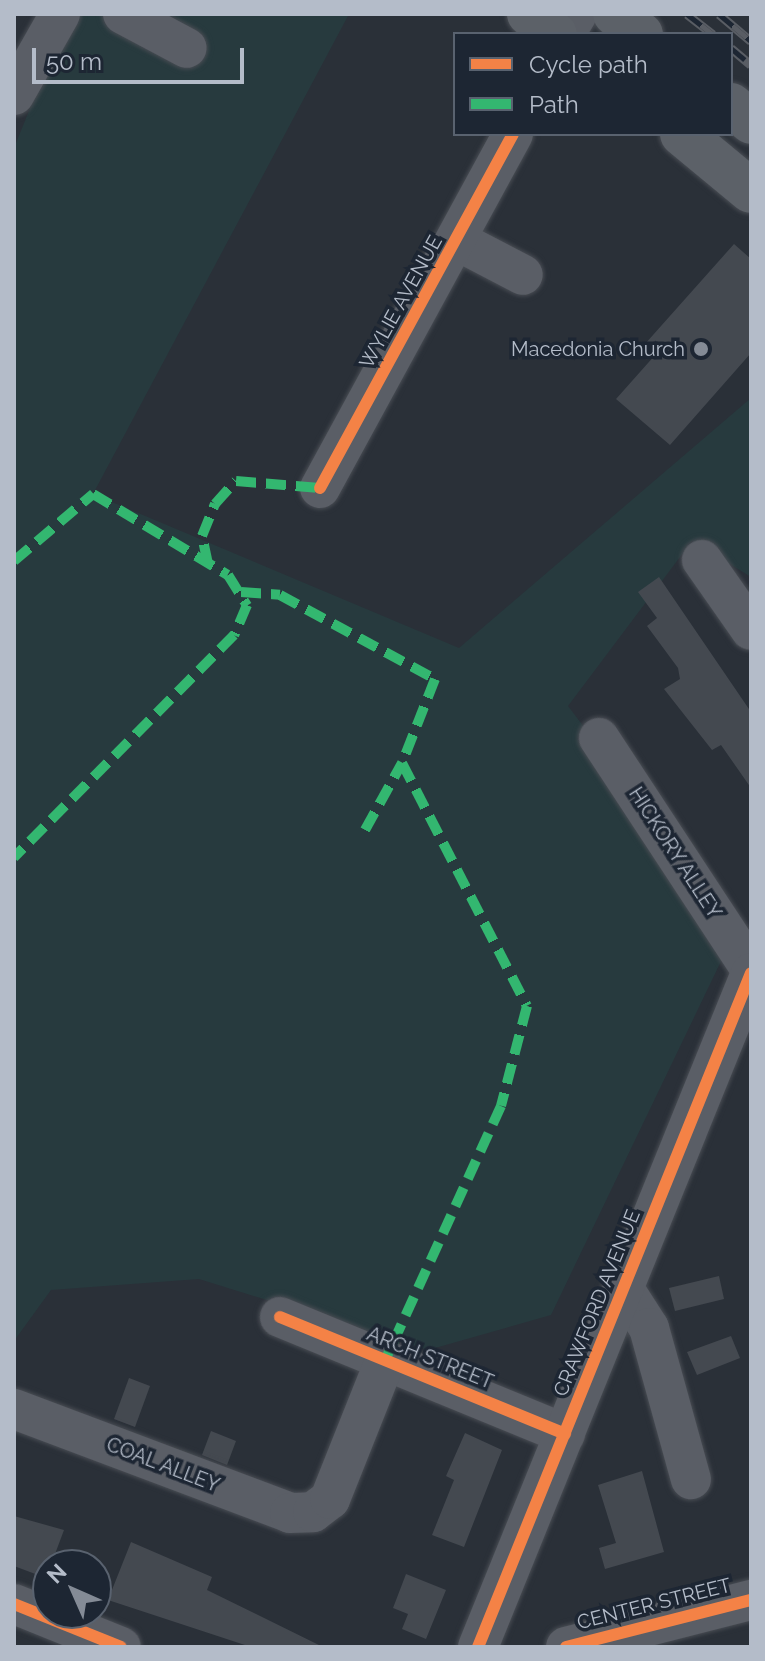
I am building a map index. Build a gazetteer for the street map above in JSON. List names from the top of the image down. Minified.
{"streets":{"street":["WYLIE AVENUE","HICKORY ALLEY","CRAWFORD AVENUE","ARCH STREET","COAL ALLEY","CENTER STREET"]},"crossings":[["HICKORY ALLEY","CRAWFORD AVENUE"],["CRAWFORD AVENUE","ARCH STREET"],["ARCH STREET","COAL ALLEY"]],"places":["Macedonia Church"],"legend":["Cycle path","Path"],"scale_bar":"50 m","north":"top left"}
